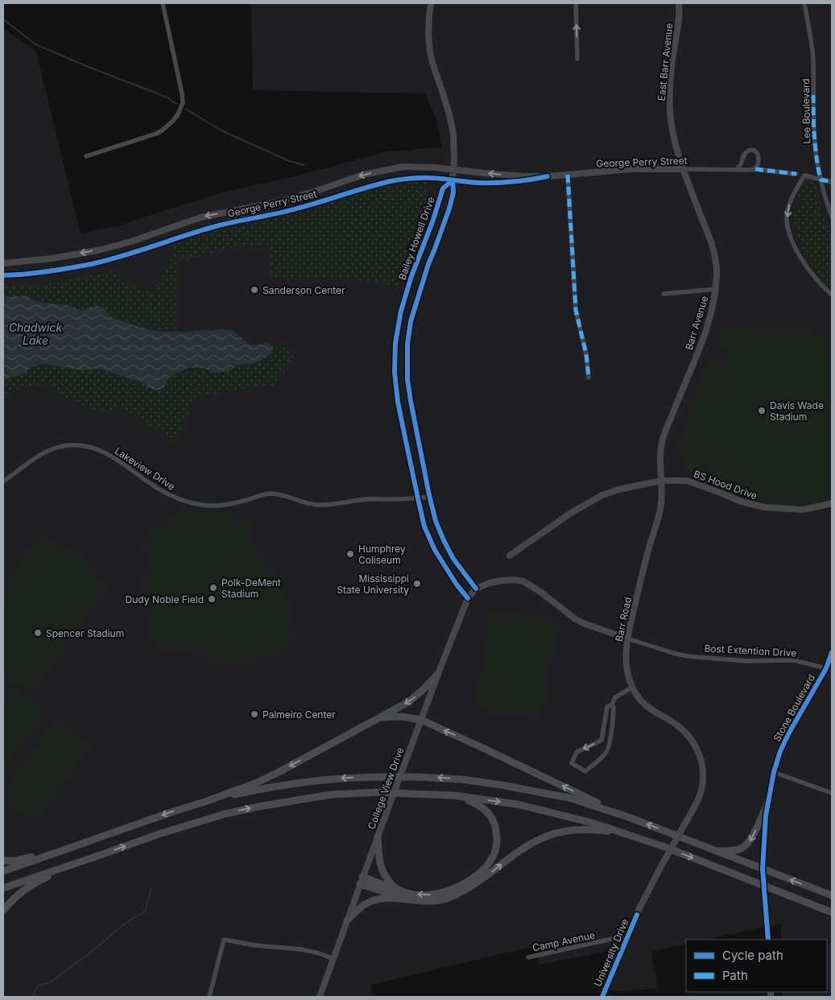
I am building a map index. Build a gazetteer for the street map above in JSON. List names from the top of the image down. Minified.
{"streets":{"street":["East Barr Avenue","Lee Boulevard","George Perry Street","Bailey Howell Drive","Barr Avenue","Lakeview Drive","BS Hood Drive","Barr Road","Bost Extention Drive","Stone Boulevard","College View Drive","Camp Avenue","University Drive"]},"crossings":[["East Barr Avenue","George Perry Street"],["East Barr Avenue","Barr Avenue"],["George Perry Street","Bailey Howell Drive"],["George Perry Street","Barr Avenue"],["Bailey Howell Drive","Lakeview Drive"],["Bailey Howell Drive","Bost Extention Drive"],["Bailey Howell Drive","College View Drive"],["Barr Avenue","BS Hood Drive"],["Barr Avenue","Barr Road"],["BS Hood Drive","Barr Road"],["Barr Road","Bost Extention Drive"],["Barr Road","University Drive"],["Bost Extention Drive","Stone Boulevard"],["Bost Extention Drive","College View Drive"],["Camp Avenue","University Drive"]],"water":["Chadwick Lake"],"places":["Sanderson Center","Davis Wade Stadium","Humphrey Coliseum","Mississippi State University","Polk-DeMent Stadium","Dudy Noble Field","Spencer Stadium","Palmeiro Center"],"legend":["Cycle path","Path"]}
